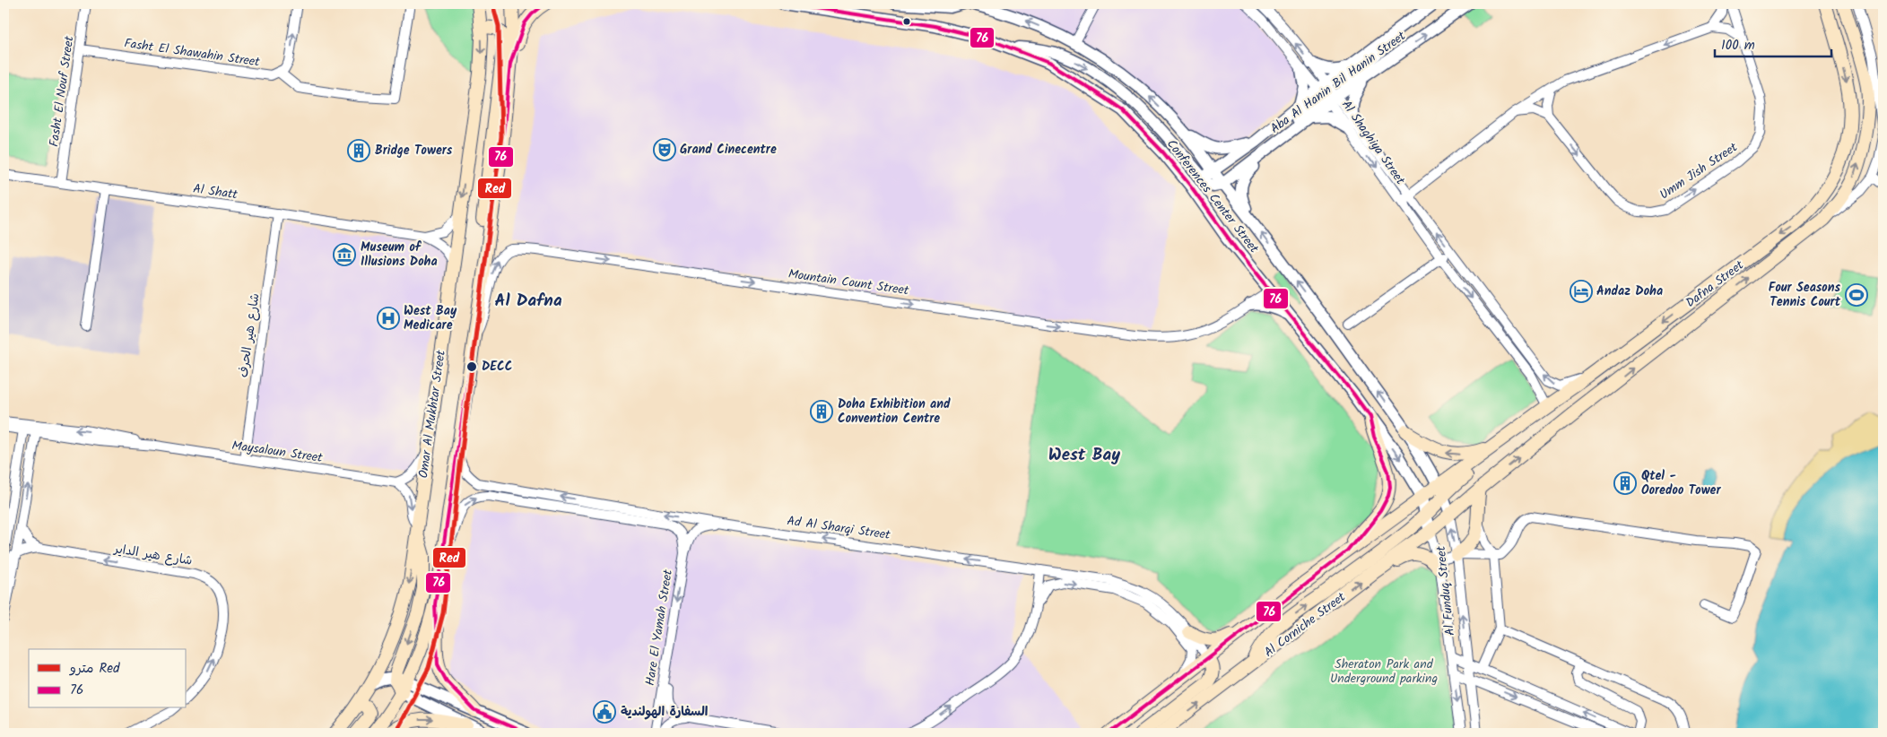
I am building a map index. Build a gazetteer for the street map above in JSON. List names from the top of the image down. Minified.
{"streets":{"main road":["Dafna Street","Omar Al Mukhtar Street","Al Corniche Street"],"street":["Fasht El Shawahin Street","Aba Al Hanin Bil Hanin Street","Fasht El Nouf Street","Al Shaghiya Street","Umm Jish Street","Al Shatt","Conferences Center Street","Mountain Count Street","شارع هير الحرف","Maysaloun Street","Ad Al Sharqi Street","شارع هير الداير","Al Funduq Street","Hare El Yamah Street"]},"crossings":[["Fasht El Shawahin Street","Fasht El Nouf Street"],["Aba Al Hanin Bil Hanin Street","Al Shaghiya Street"],["Aba Al Hanin Bil Hanin Street","Conferences Center Street"],["Fasht El Nouf Street","Al Shatt"],["Al Shaghiya Street","Dafna Street"],["Al Shatt","شارع هير الحرف"],["Al Shatt","Omar Al Mukhtar Street"],["Conferences Center Street","Mountain Count Street"],["Conferences Center Street","Dafna Street"],["Conferences Center Street","Al Funduq Street"],["Conferences Center Street","Al Corniche Street"],["Dafna Street","Al Funduq Street"],["Dafna Street","Al Corniche Street"],["شارع هير الحرف","Maysaloun Street"],["Ad Al Sharqi Street","Hare El Yamah Street"],["Al Funduq Street","Al Corniche Street"]],"one_way":["Mountain Count Street","Ad Al Sharqi Street"],"districts":["Al Dafna","West Bay"],"parks":["Sheraton Park and Underground parking"],"places":{"theatre":["Grand Cinecentre"],"building":["Bridge Towers","Doha Exhibition and Convention Centre","Qtel - Ooredoo Tower"],"museum":["Museum of Illusions Doha"],"hotel":["Andaz Doha"],"sports":["Four Seasons Tennis Court"],"hospital":["West Bay Medicare"],"other":["DECC"],"public building":["السفارة الهولندية"]},"lines":["metro line Red","transit line 76"],"legend":["مترو Red","76"],"scale_bar":"100 m"}
